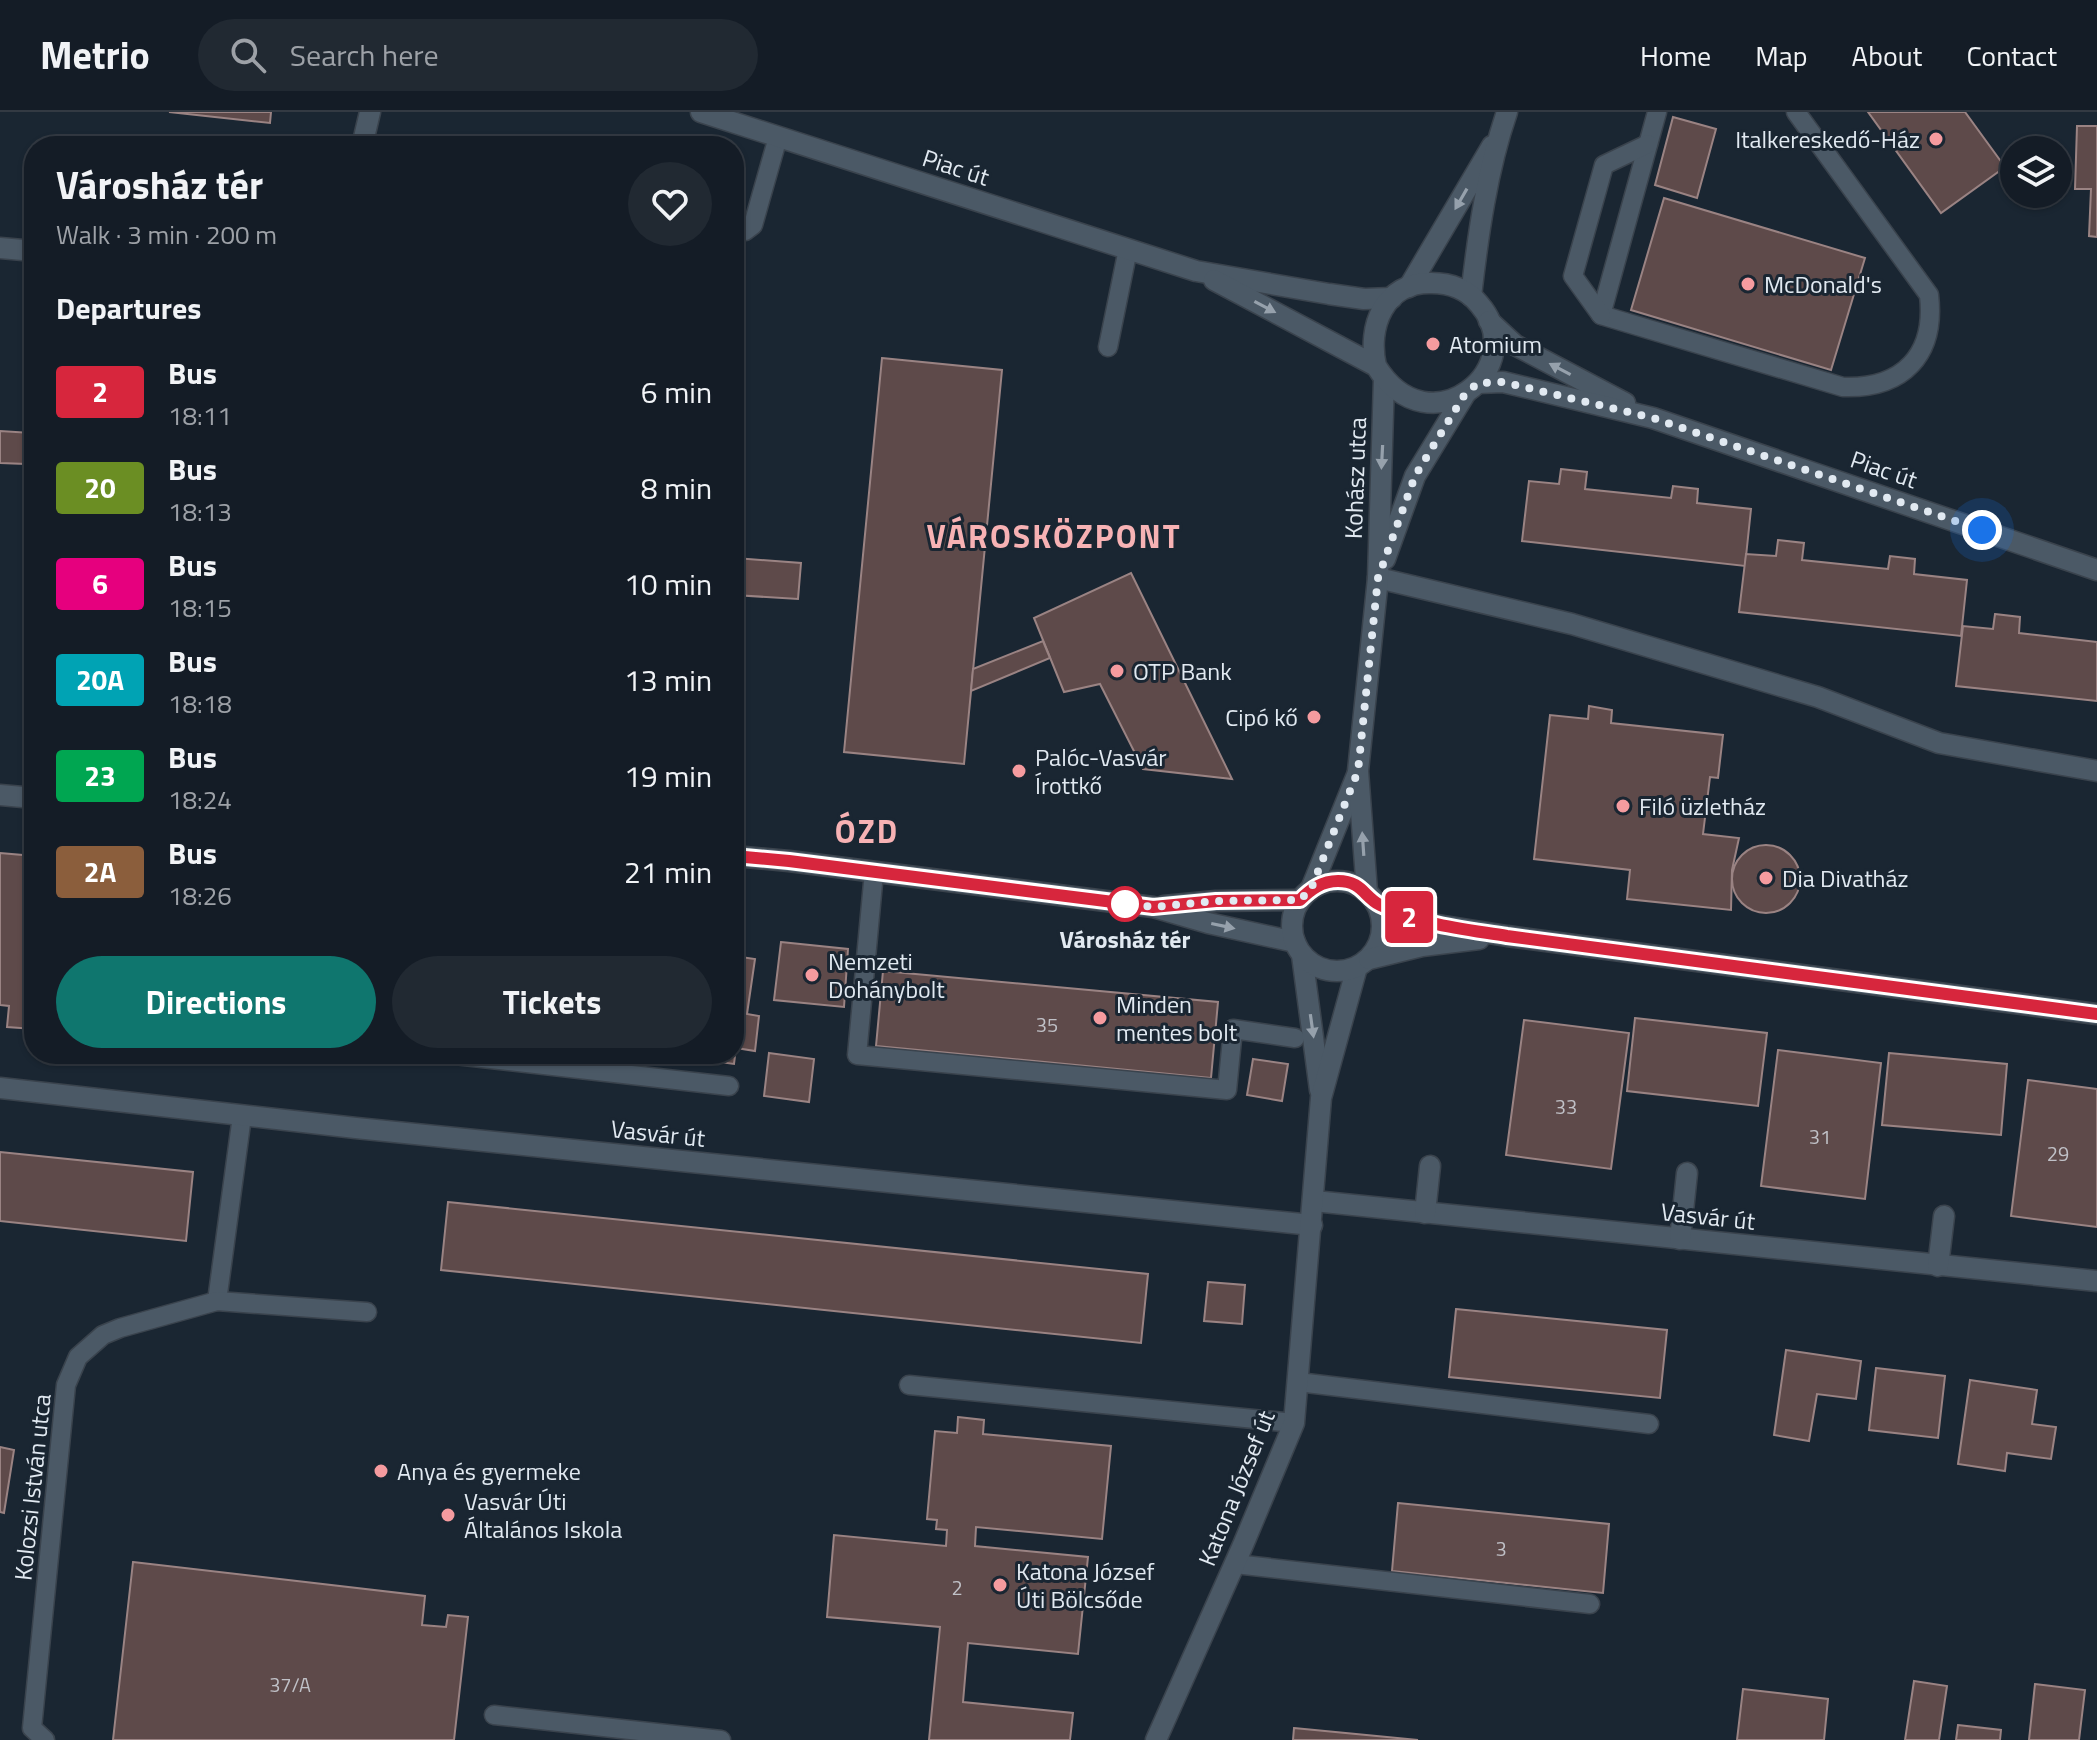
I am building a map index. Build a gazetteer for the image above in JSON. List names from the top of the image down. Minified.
{"streets":{"street":["Piac út","Kohász utca","Vasvár út","Katona József út"],"lane":["Kolozsi István utca"]},"crossings":[["Vasvár út","Katona József út"]],"districts":["VÁROSKÖZPONT","ÓZD"],"places":["Italkereskedő-Ház","McDonald's","Atomium","OTP Bank","Cipó kő","Palóc-Vasvár Írottkő","Filó üzletház","Dia Divatház","Városház tér","Nemzeti Dohánybolt","Minden mentes bolt","Anya és gyermeke","Vasvár Úti Általános Iskola","Katona József Úti Bölcsőde"],"lines":["bus line 2"],"house_numbers":["35","33","31","29","3","2","37/A"],"page":{"header":"Metrio","search":"Search here","nav":["Home","Map","About","Contact"],"on_map":"2","heading":[["Városház tér","Walk · 3 min · 200 m"],"Departures"],"list":[{"mark":"2","name":"Bus","note":"18:11","value":"6 min"},{"mark":"20","name":"Bus","note":"18:13","value":"8 min"},{"mark":"6","name":"Bus","note":"18:15","value":"10 min"},{"mark":"20A","name":"Bus","note":"18:18","value":"13 min"},{"mark":"23","name":"Bus","note":"18:24","value":"19 min"},{"mark":"2A","name":"Bus","note":"18:26","value":"21 min"}],"buttons":["Directions","Tickets"]}}
